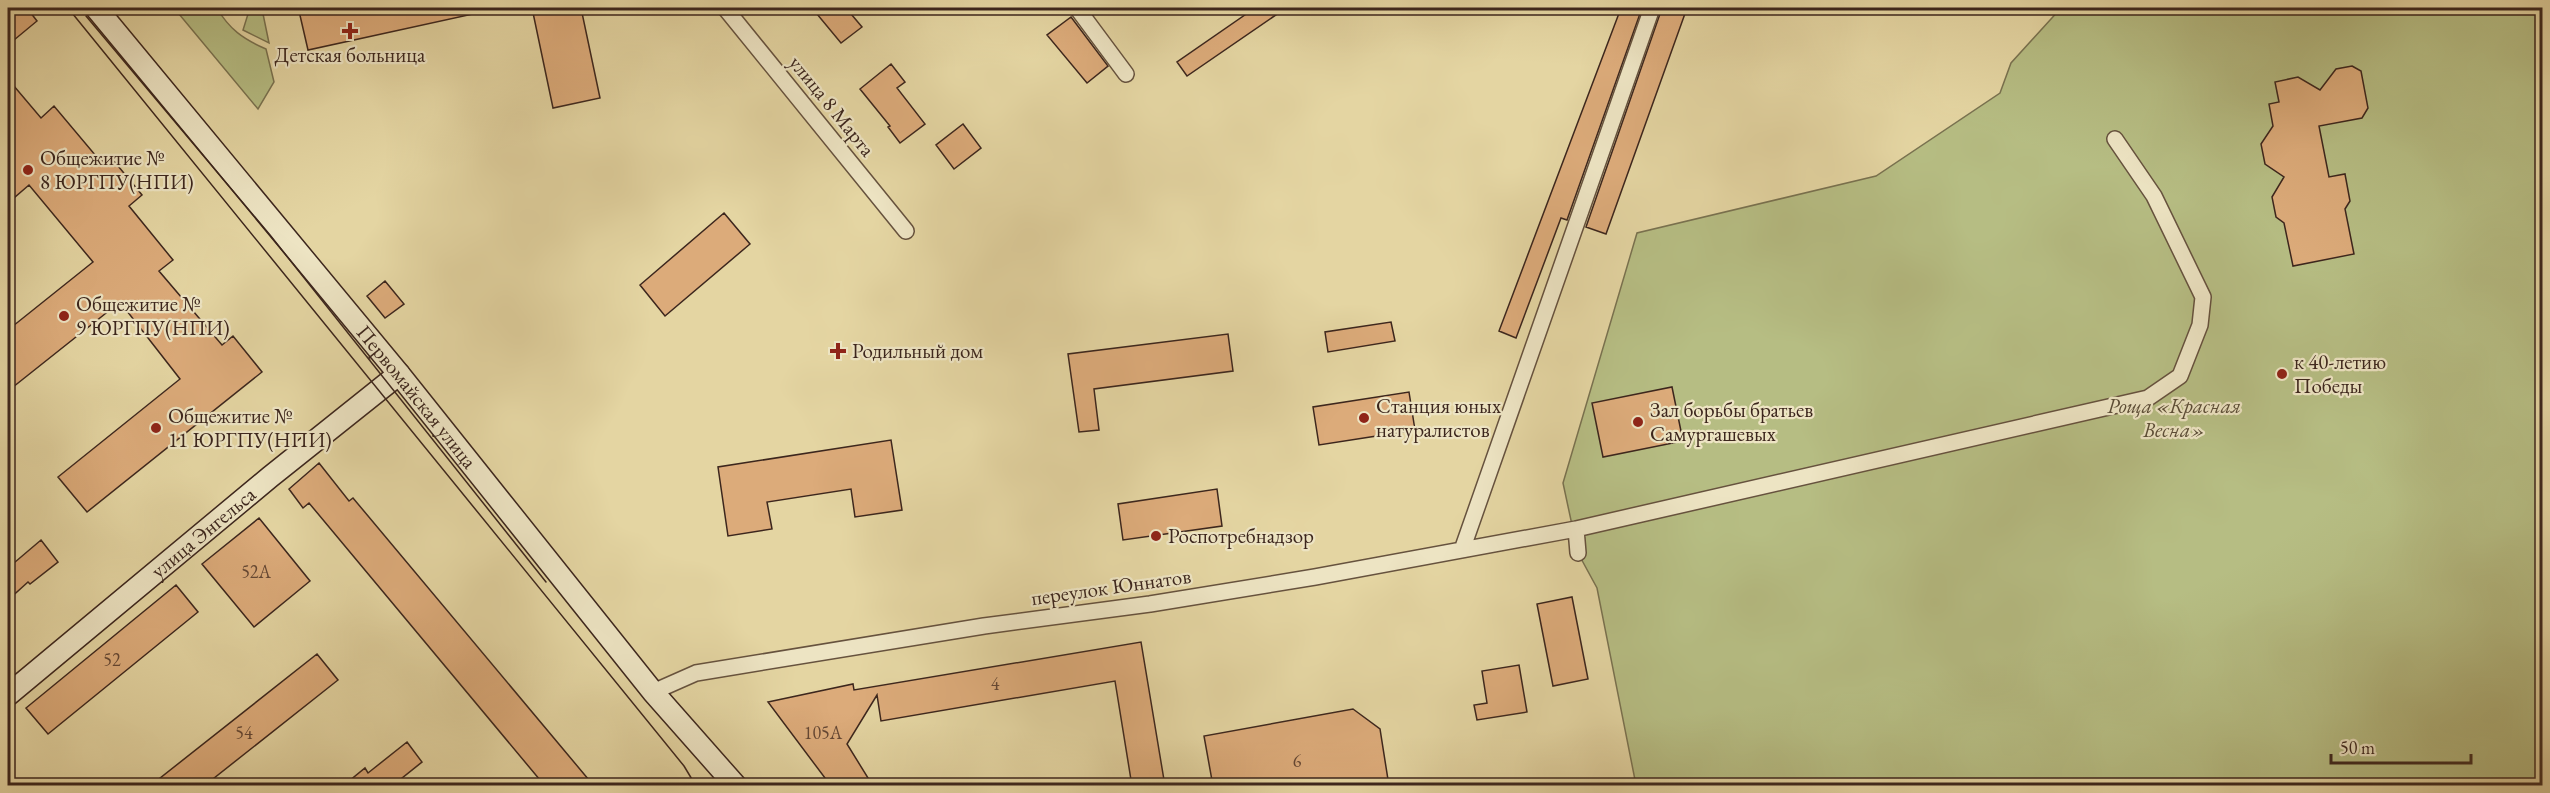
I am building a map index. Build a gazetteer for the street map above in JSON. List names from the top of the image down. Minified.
{"streets":{"main road":["Первомайская улица","улица Энгельса"],"street":["улица 8 Марта","переулок Юннатов"]},"crossings":[["Первомайская улица","улица Энгельса"],["Первомайская улица","переулок Юннатов"]],"parks":["Роща «Красная Весна»"],"places":{"health":["Детская больница","Родильный дом"],"other":["Общежитие № 8 ЮРГПУ(НПИ)","Общежитие № 9 ЮРГПУ(НПИ)","к 40-летию Победы","Станция юных натуралистов","Зал борьбы братьев Самургашевых","Общежитие № 11 ЮРГПУ(НПИ)","Роспотребнадзор"]},"house_numbers":["52А","52","4","54","105А","6"],"scale_bar":"50 m"}
